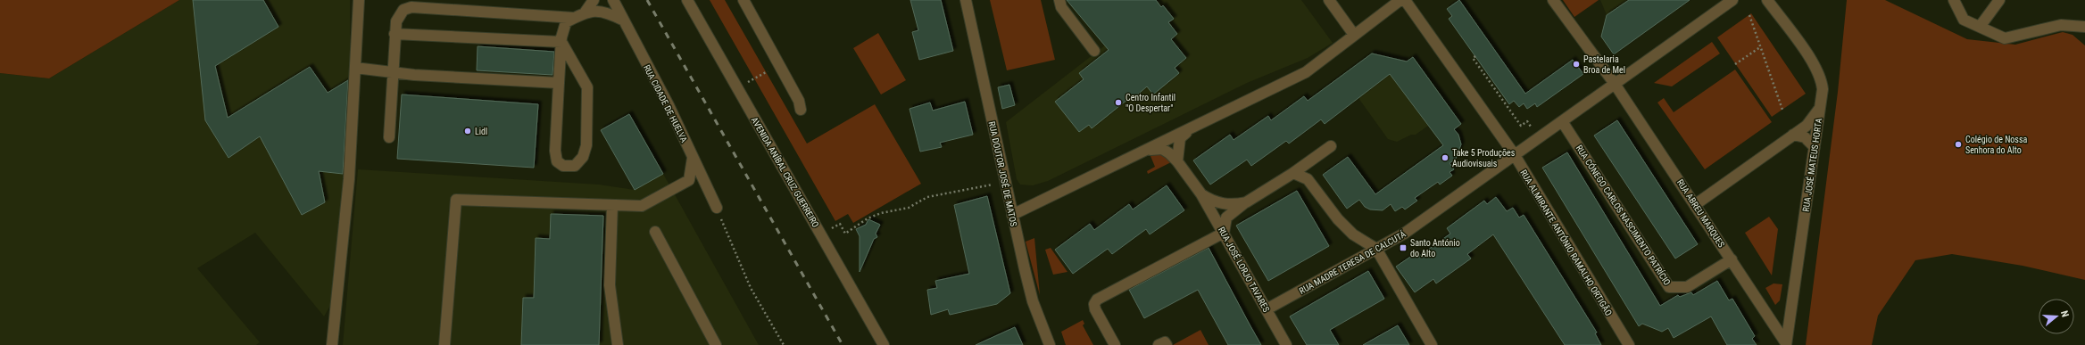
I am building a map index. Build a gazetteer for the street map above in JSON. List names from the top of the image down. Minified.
{"streets":{"street":["RUA CIDADE DE HUELVA","RUA JOSÉ MATEUS HORTA","AVENIDA ANÍBAL CRUZ GUERREIRO","RUA DOUTOR JOSÉ DE MATOS","RUA ABREU MARQUES","RUA CÓNEGO CARLOS NASCIMENTO PATRÍCIO","RUA ALMIRANTE ANTÓNIO RAMALHO ORTIGÃO","RUA MADRE TERESA DE CALCUTÁ","RUA JOSÉ LORJO TAVARES"]},"crossings":[["RUA JOSÉ MATEUS HORTA","RUA ABREU MARQUES"],["RUA ABREU MARQUES","RUA CÓNEGO CARLOS NASCIMENTO PATRÍCIO"],["RUA ABREU MARQUES","RUA MADRE TERESA DE CALCUTÁ"],["RUA CÓNEGO CARLOS NASCIMENTO PATRÍCIO","RUA MADRE TERESA DE CALCUTÁ"],["RUA ALMIRANTE ANTÓNIO RAMALHO ORTIGÃO","RUA MADRE TERESA DE CALCUTÁ"],["RUA MADRE TERESA DE CALCUTÁ","RUA JOSÉ LORJO TAVARES"]],"places":{"other":["Pastelaria Broa de Mel","Centro Infantil \"O Despertar\"","Lidl","Colégio de Nossa Senhora do Alto","Take 5 Produções Audiovisuais"],"transit":["Santo António do Alto"]},"north":"right"}
